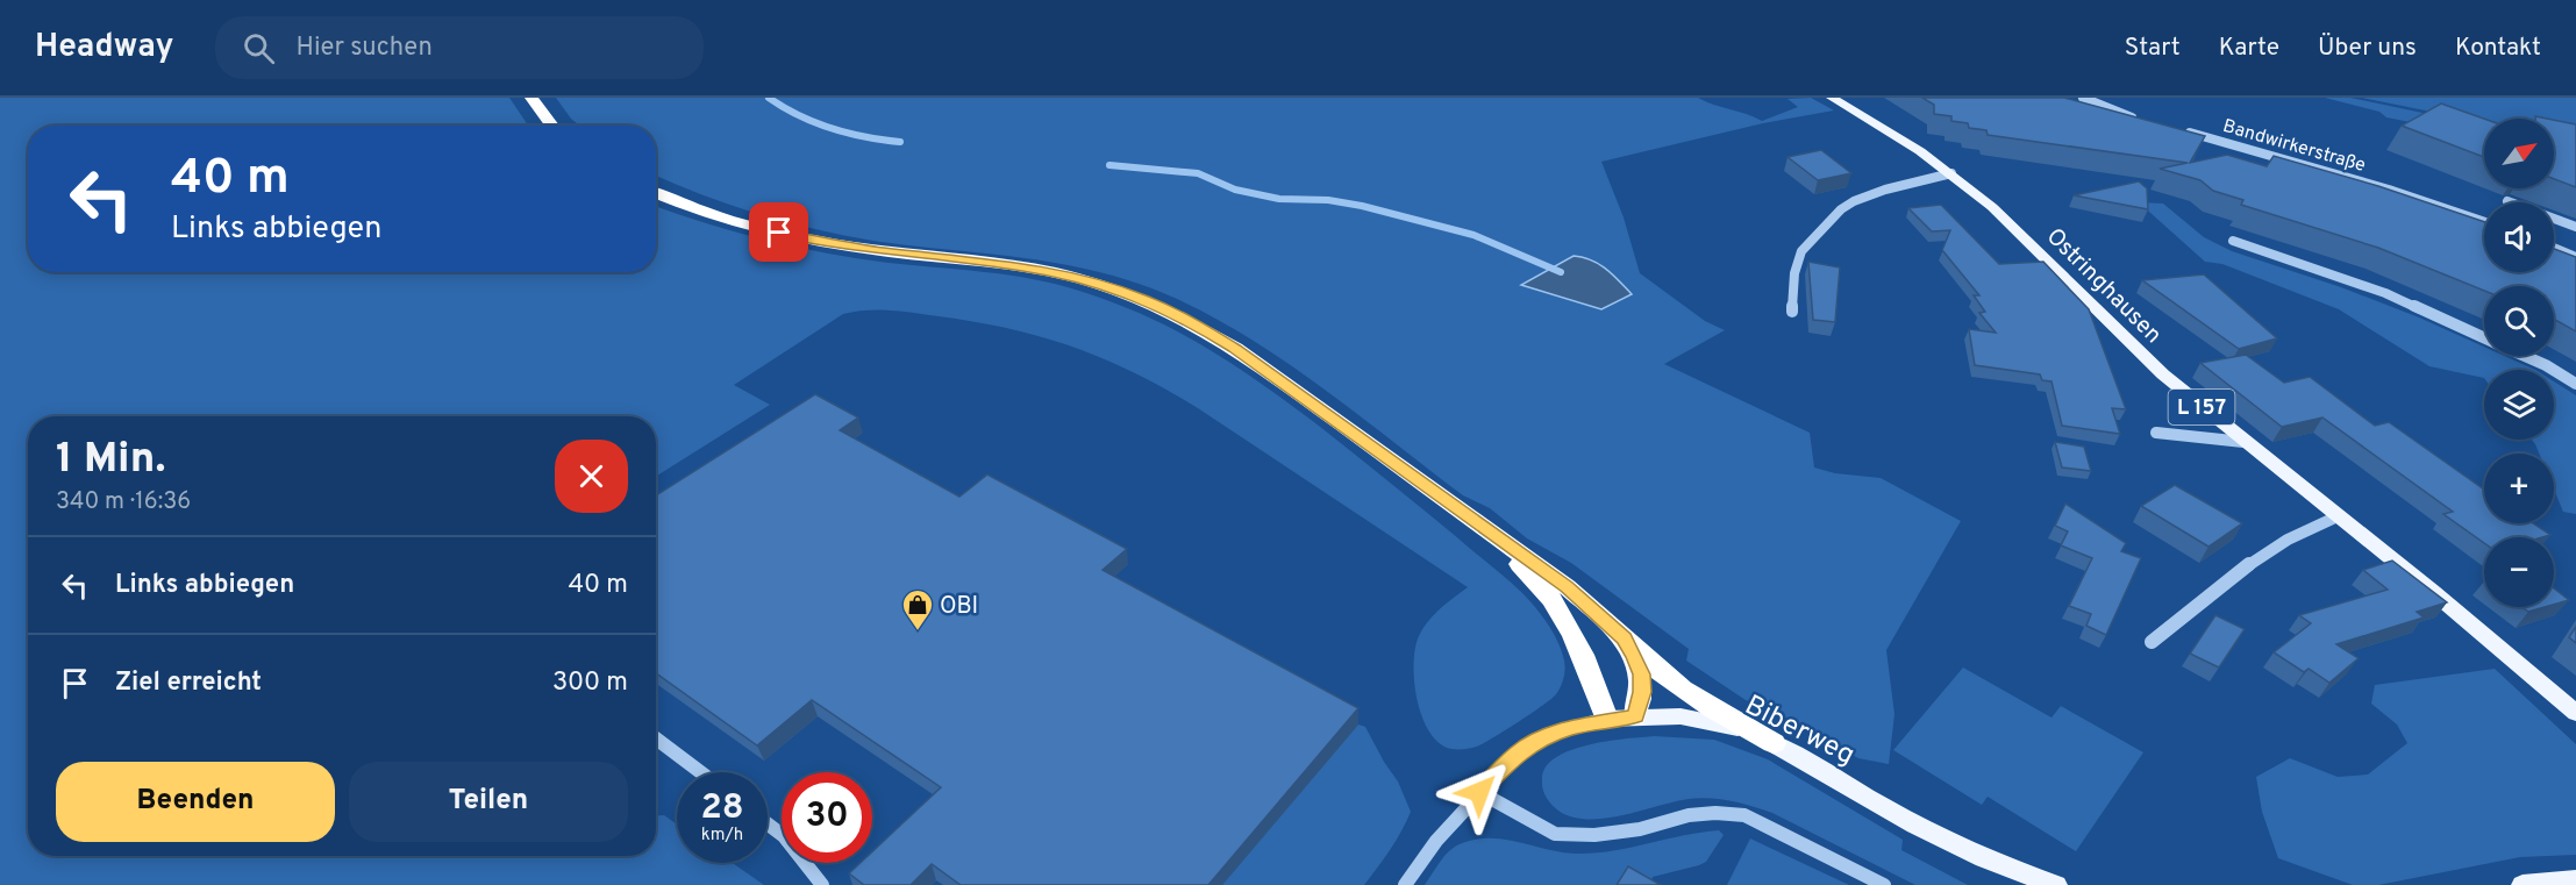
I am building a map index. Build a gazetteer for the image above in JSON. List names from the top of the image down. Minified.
{"streets":{"main road":["Ostringhausen","L 157","Biberweg"],"street":["Bandwirkerstraße"]},"places":{"shop":["OBI"]},"north":"top right","page":{"header":"Headway","search":"Hier suchen","nav":["Start","Karte","Über uns","Kontakt"],"map_buttons":["+","−"],"turn":["40 m","Links abbiegen"],"heading":["1 Min.","340 m · 16:36"],"list":[{"name":"Links abbiegen","value":"40 m"},{"name":"Ziel erreicht","value":"300 m"}],"buttons":["Beenden","Teilen"],"speed":"28 km/h","limit":"30"}}
